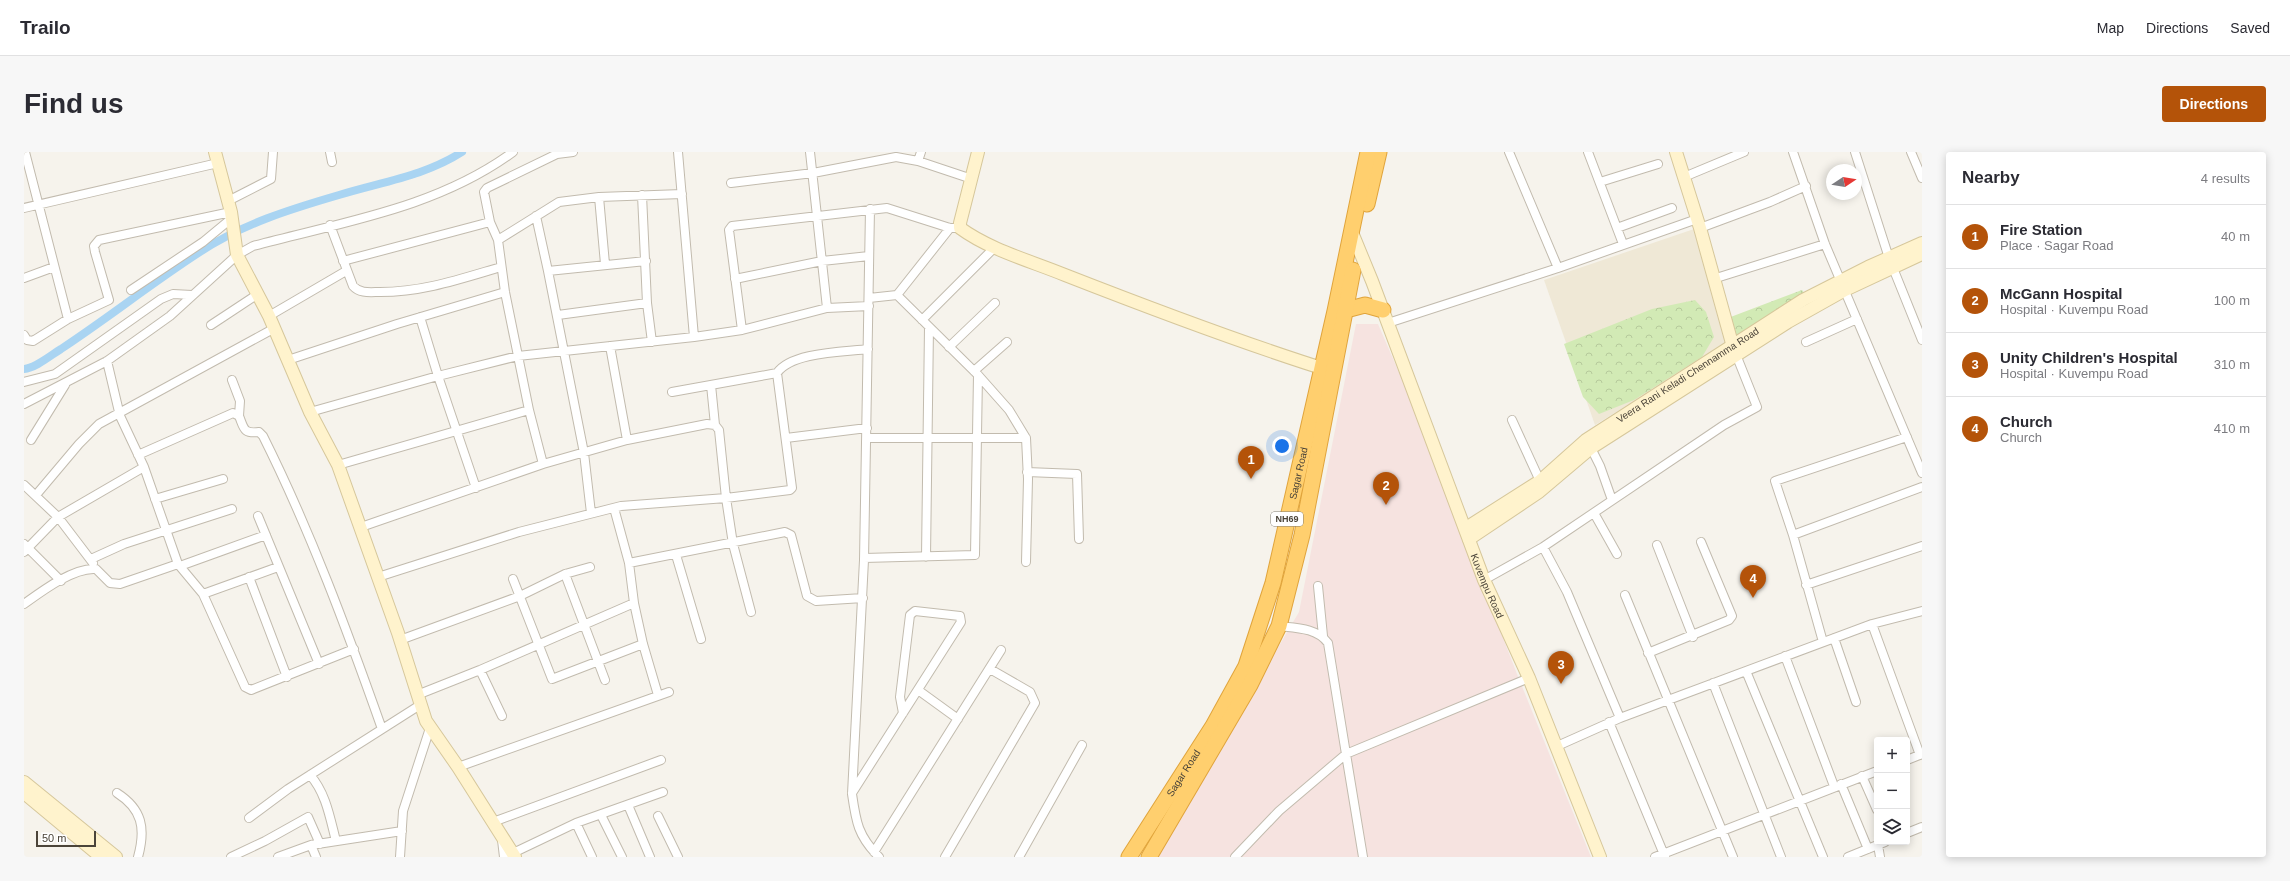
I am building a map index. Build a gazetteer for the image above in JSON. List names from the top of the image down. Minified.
{"streets":{"highway":["Sagar Road","NH69"],"street":["Veera Rani Keladi Chennamma Road","Kuvempu Road"]},"crossings":[["Veera Rani Keladi Chennamma Road","Kuvempu Road"],["Sagar Road","Kuvempu Road"]],"scale_bar":"50 m","north":"right","page":{"header":"Trailo","nav":["Map","Directions","Saved"],"buttons":"Directions","title":"Find us","heading":["Nearby","4 results"],"list":[{"mark":"1","name":"Fire Station","note":"Place · Sagar Road","value":"40 m"},{"mark":"2","name":"McGann Hospital","note":"Hospital · Kuvempu Road","value":"100 m"},{"mark":"3","name":"Unity Children's Hospital","note":"Hospital · Kuvempu Road","value":"310 m"},{"mark":"4","name":"Church","note":"Church","value":"410 m"}],"pins":["1","2","4","3"],"map_buttons":["+","−"],"scale":"50 m"}}
